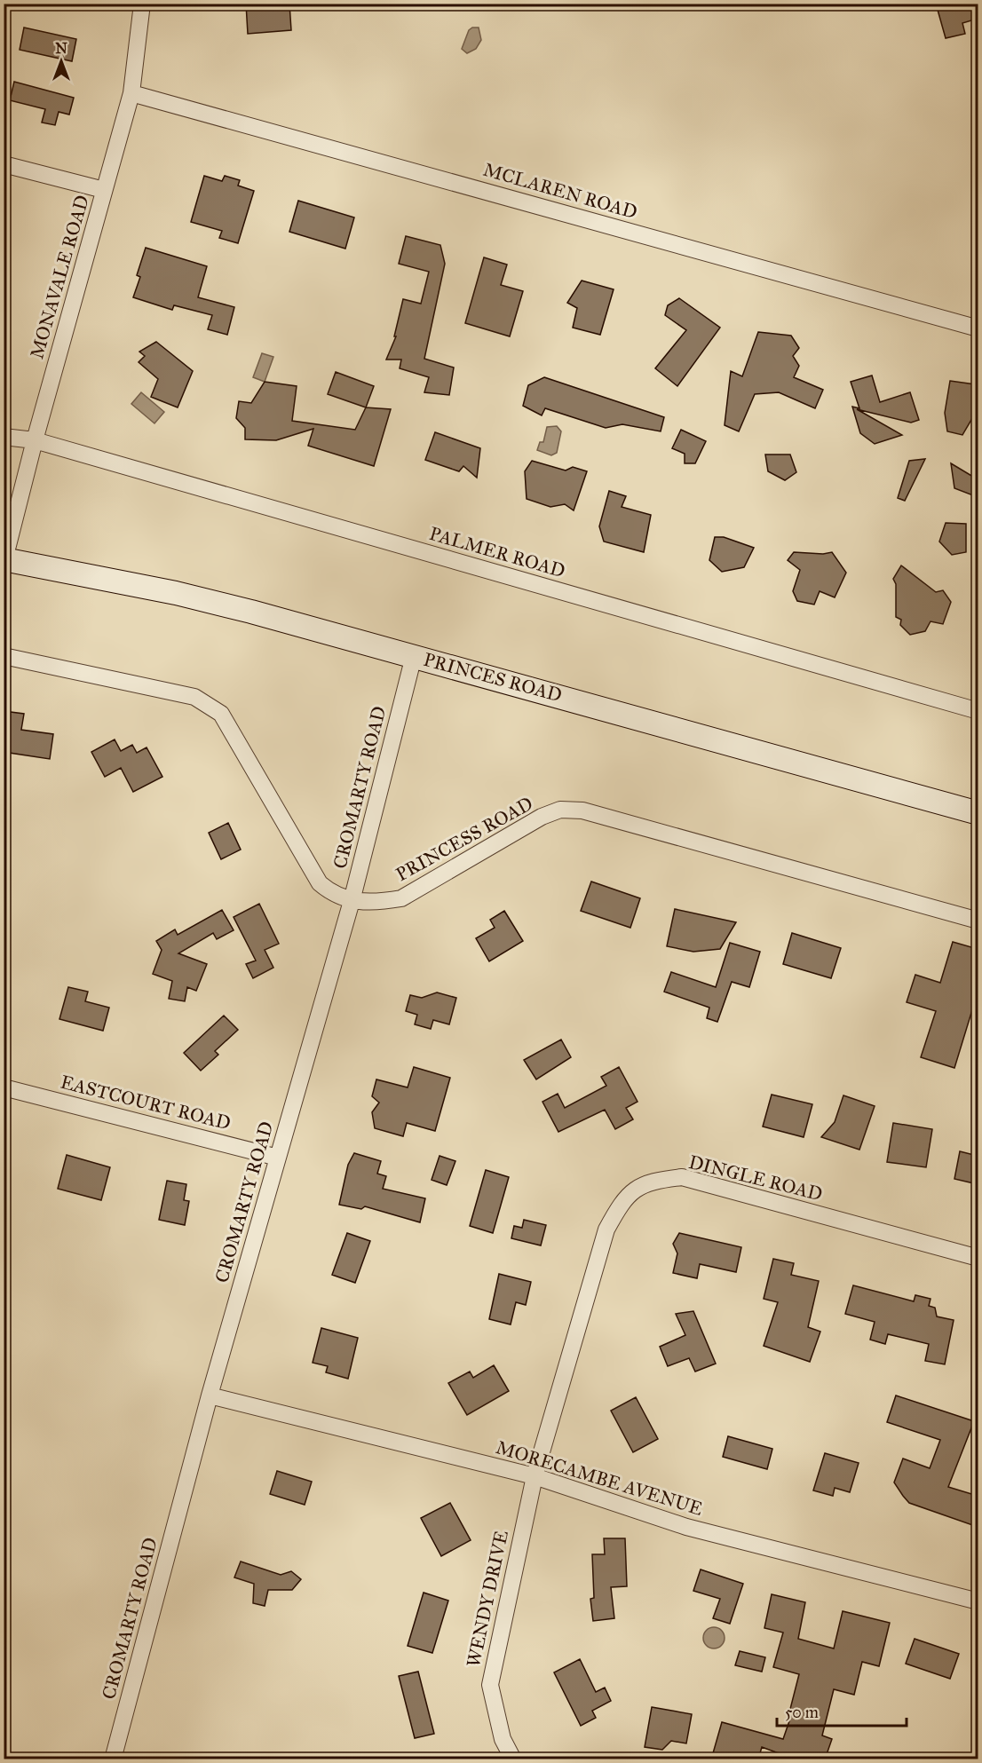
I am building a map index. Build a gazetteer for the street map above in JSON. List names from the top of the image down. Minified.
{"streets":{"main road":["PRINCES ROAD"],"street":["MCLAREN ROAD","MONAVALE ROAD","PALMER ROAD","CROMARTY ROAD","PRINCESS ROAD","EASTCOURT ROAD","DINGLE ROAD","MORECAMBE AVENUE","WENDY DRIVE"]},"crossings":[["MCLAREN ROAD","MONAVALE ROAD"],["MONAVALE ROAD","PALMER ROAD"],["MONAVALE ROAD","PRINCES ROAD"],["PRINCES ROAD","CROMARTY ROAD"],["CROMARTY ROAD","PRINCESS ROAD"],["CROMARTY ROAD","EASTCOURT ROAD"],["CROMARTY ROAD","MORECAMBE AVENUE"],["DINGLE ROAD","MORECAMBE AVENUE"],["DINGLE ROAD","WENDY DRIVE"],["MORECAMBE AVENUE","WENDY DRIVE"]],"scale_bar":"50 m","north":"top"}
